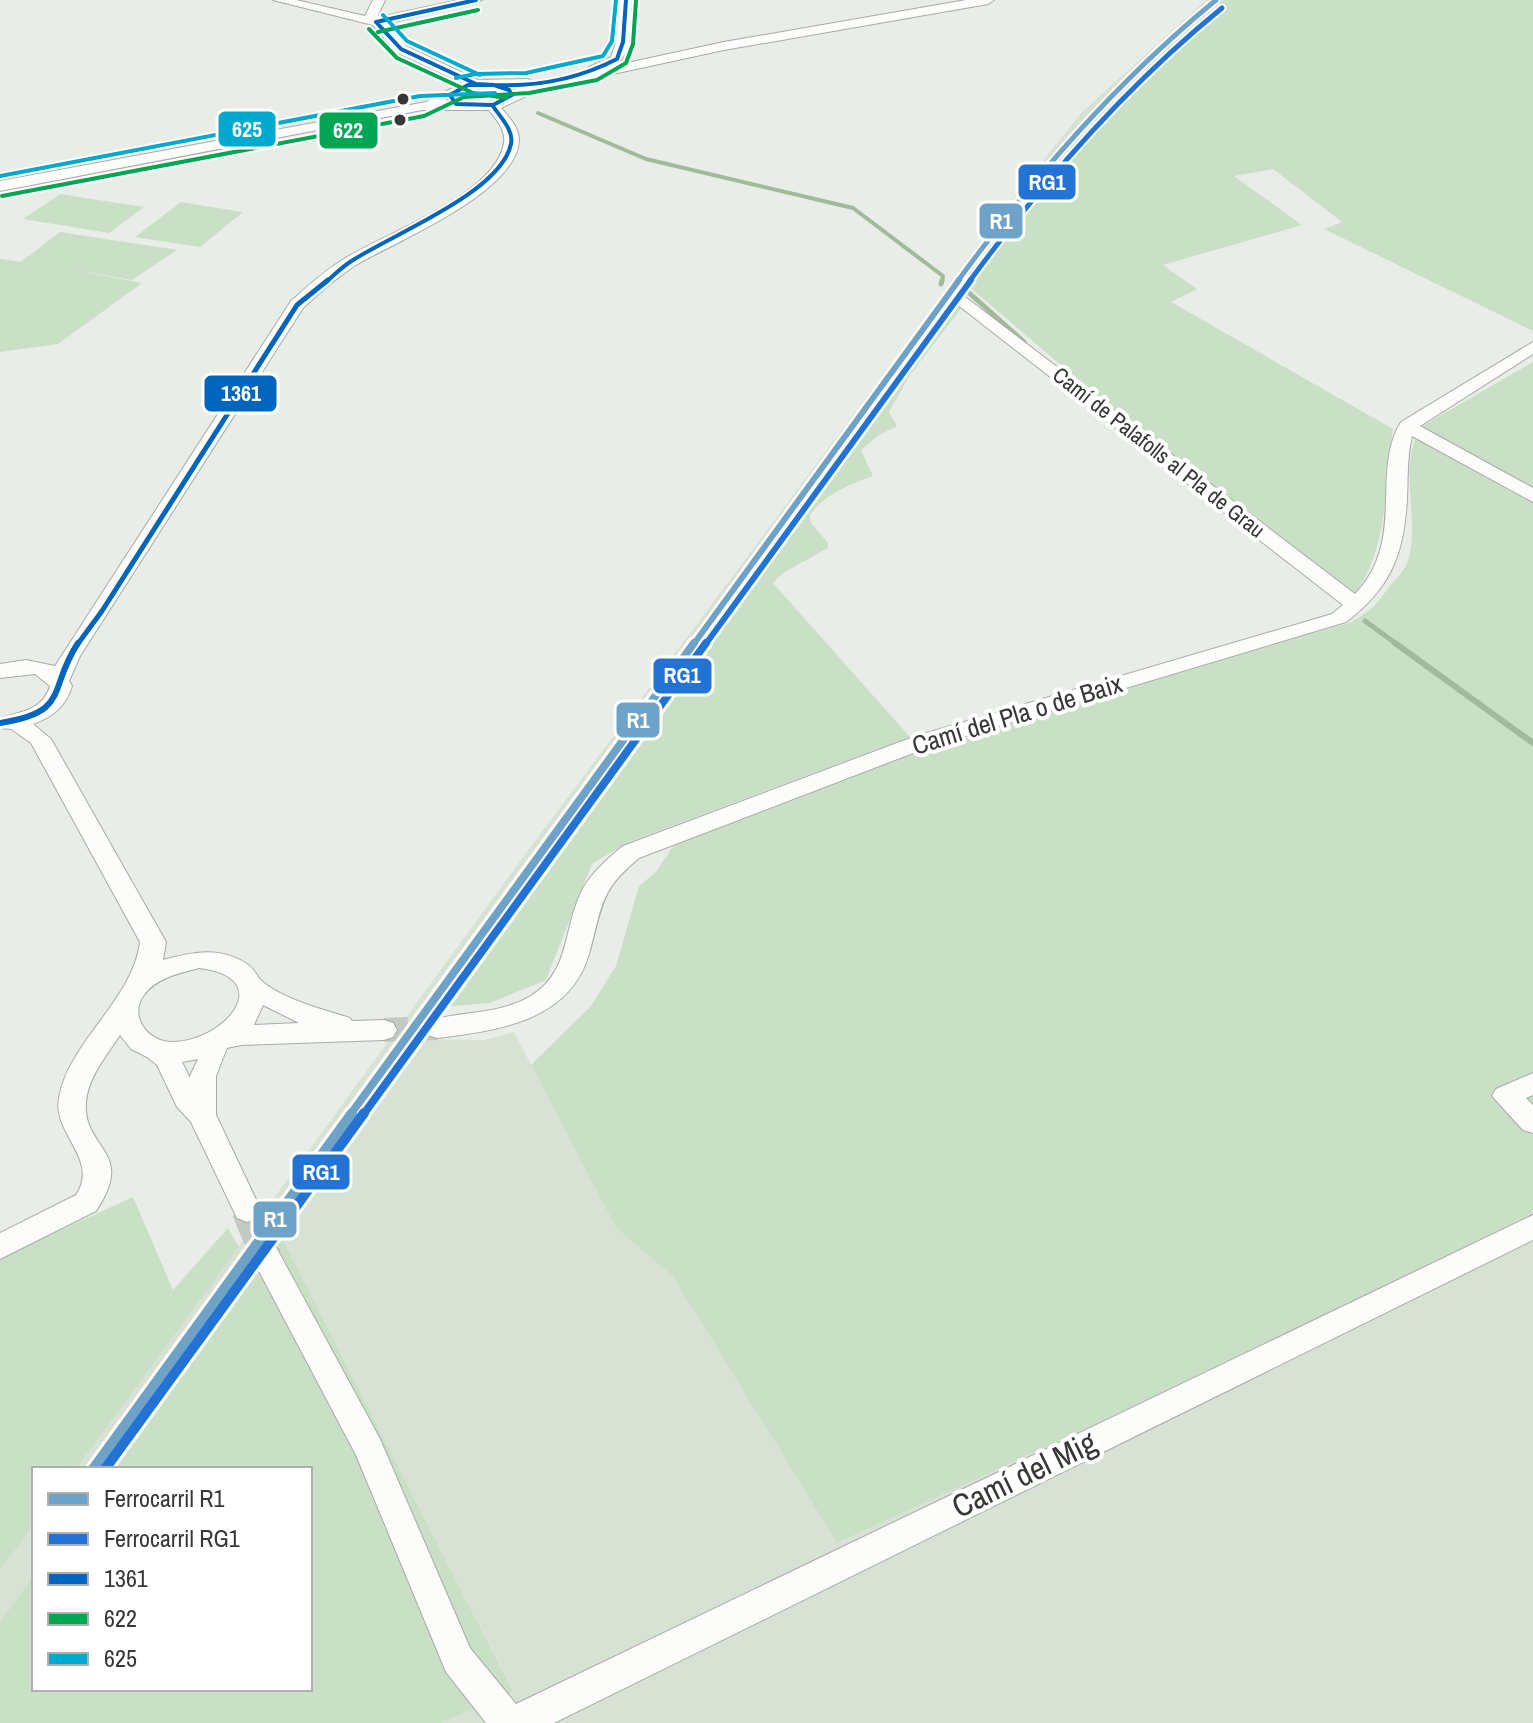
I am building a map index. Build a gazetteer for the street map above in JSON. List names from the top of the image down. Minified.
{"streets":{"street":["Camí de Palafolls al Pla de Grau","Camí del Pla o de Baix","Camí del Mig"]},"crossings":[["Camí de Palafolls al Pla de Grau","Camí del Pla o de Baix"]],"lines":["rail line R1","transit line 1361","transit line 625","transit line 622","rail line RG1"],"legend":["Ferrocarril R1","Ferrocarril RG1","1361","622","625"]}
